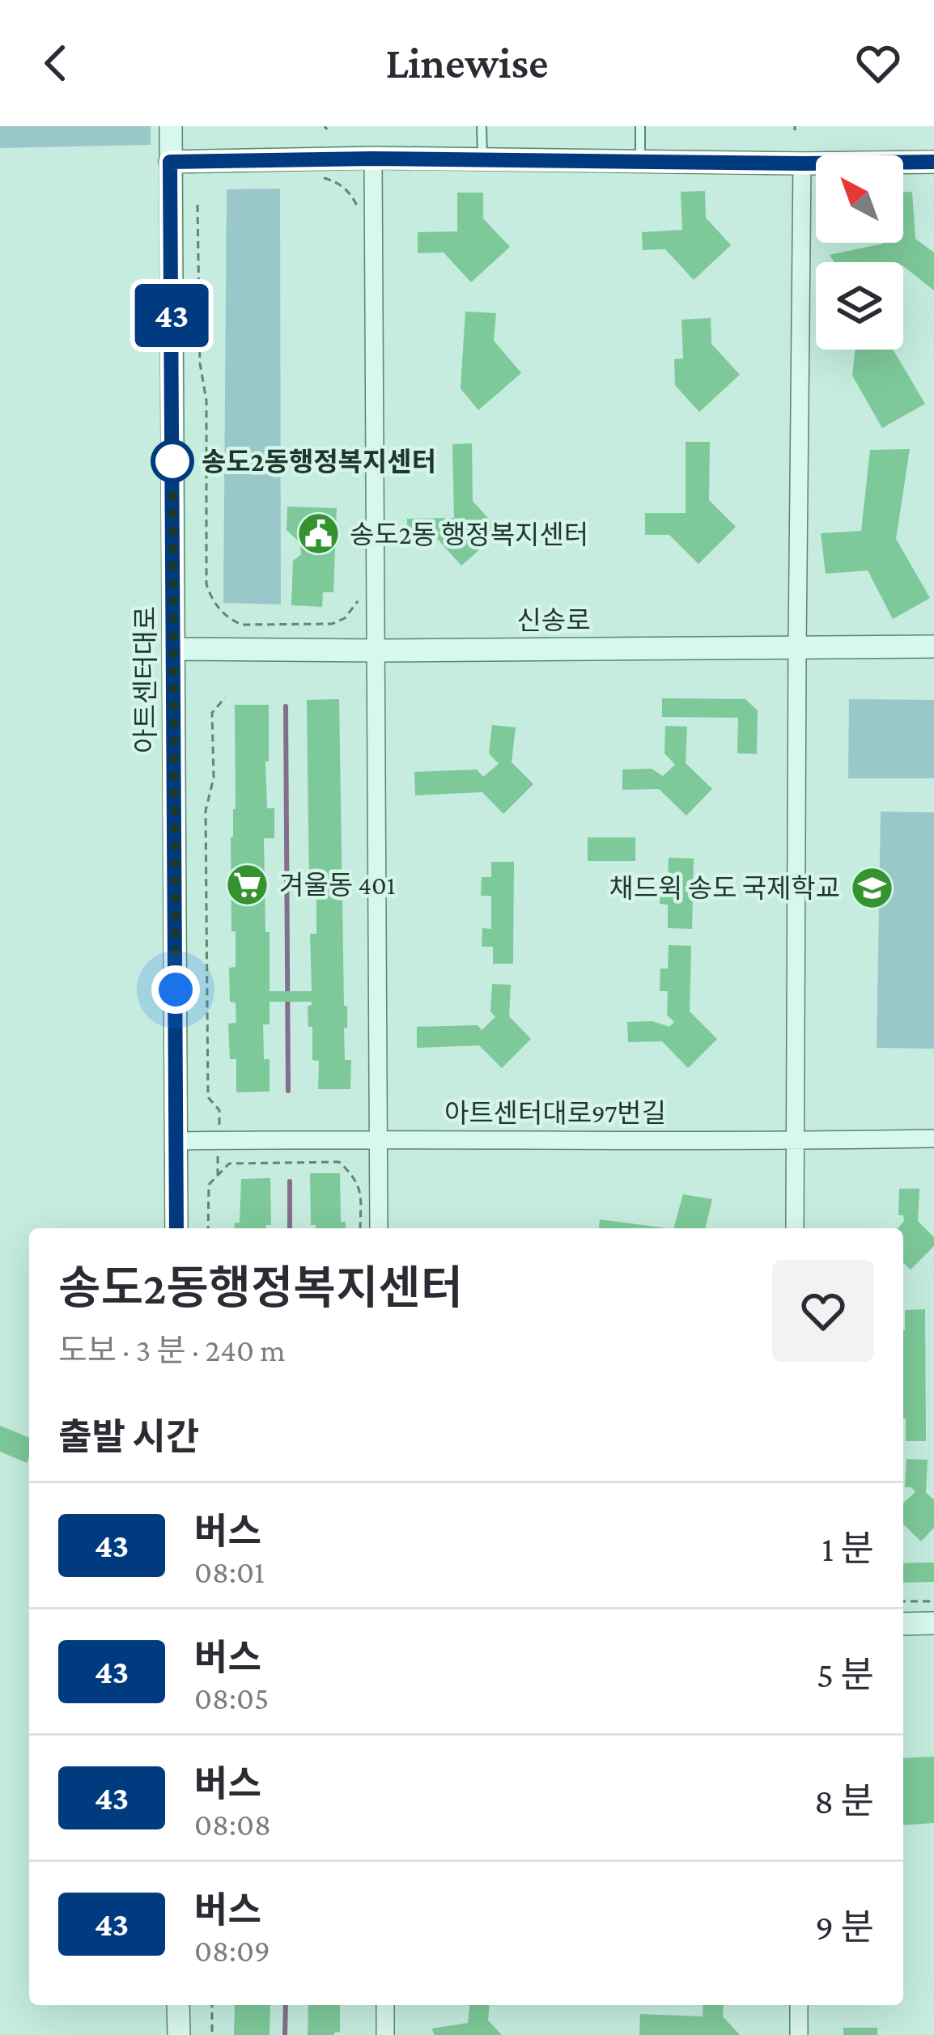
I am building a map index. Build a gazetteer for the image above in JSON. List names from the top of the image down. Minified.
{"streets":{"street":["신송로","아트센터대로","아트센터대로97번길"]},"crossings":[["신송로","아트센터대로"],["아트센터대로","아트센터대로97번길"]],"places":{"other":["송도2동행정복지센터"],"public building":["송도2동 행정복지센터"],"supermarket":["겨울동 401"],"school or university":["채드윅 송도 국제학교"]},"lines":["bus line 43"],"north":"top left","page":{"header":"Linewise","on_map":"43","heading":[["송도2동행정복지센터","도보 · 3 분 · 240 m"],"출발 시간"],"list":[{"mark":"43","name":"버스","note":"08:01","value":"1 분"},{"mark":"43","name":"버스","note":"08:05","value":"5 분"},{"mark":"43","name":"버스","note":"08:08","value":"8 분"},{"mark":"43","name":"버스","note":"08:09","value":"9 분"}]}}
